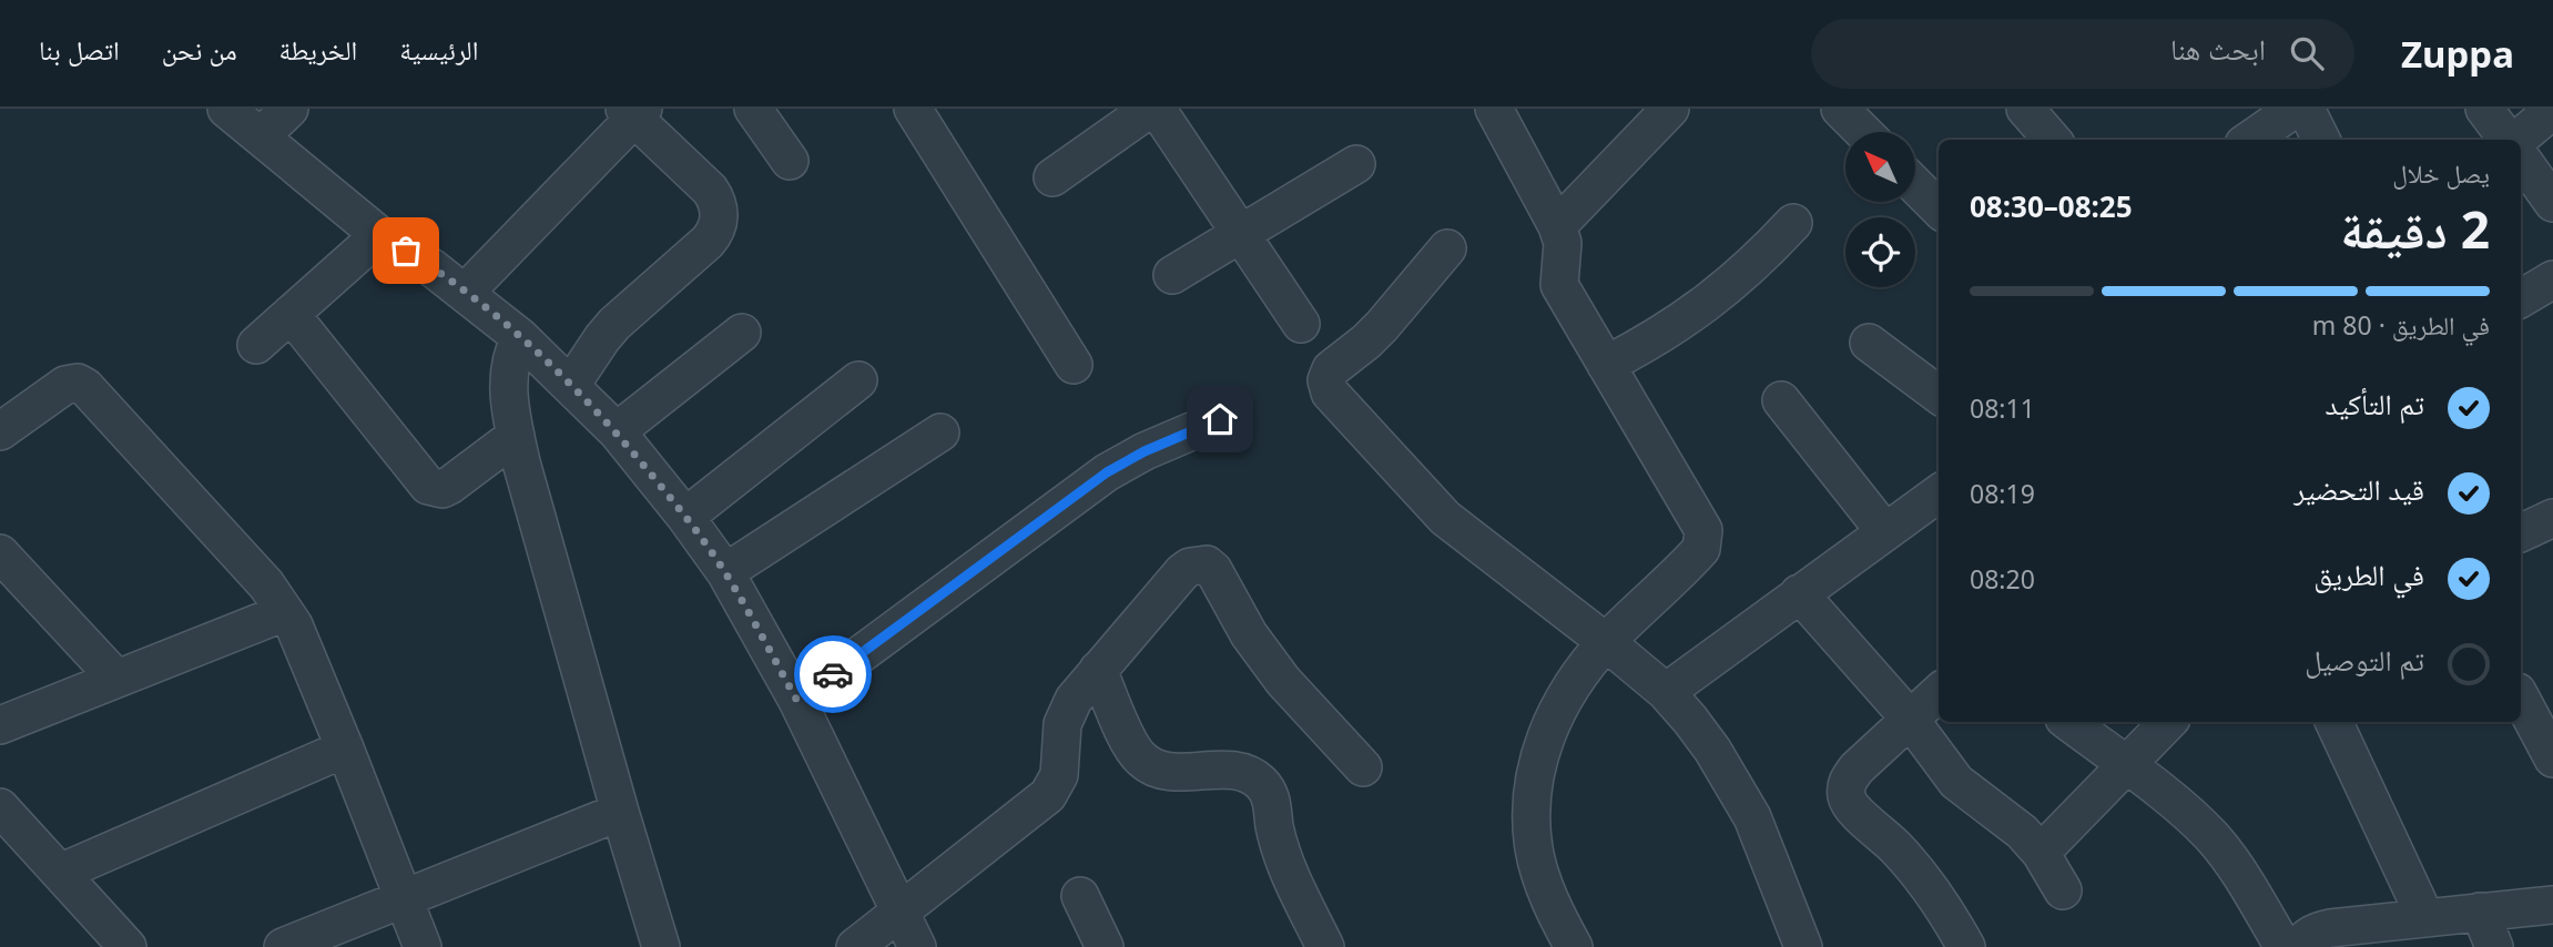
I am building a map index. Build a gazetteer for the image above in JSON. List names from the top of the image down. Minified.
{"north":"top left","page":{"header":"Zuppa","search":"ابحث هنا","nav":["الرئيسية","الخريطة","من نحن","اتصل بنا"],"heading":["2 دقيقة","يصل خلال","08:25–08:30"],"bar":"في الطريق · 80 m","list":[["تم التأكيد","08:11"],["قيد التحضير","08:19"],["في الطريق","08:20"],"تم التوصيل"]}}
